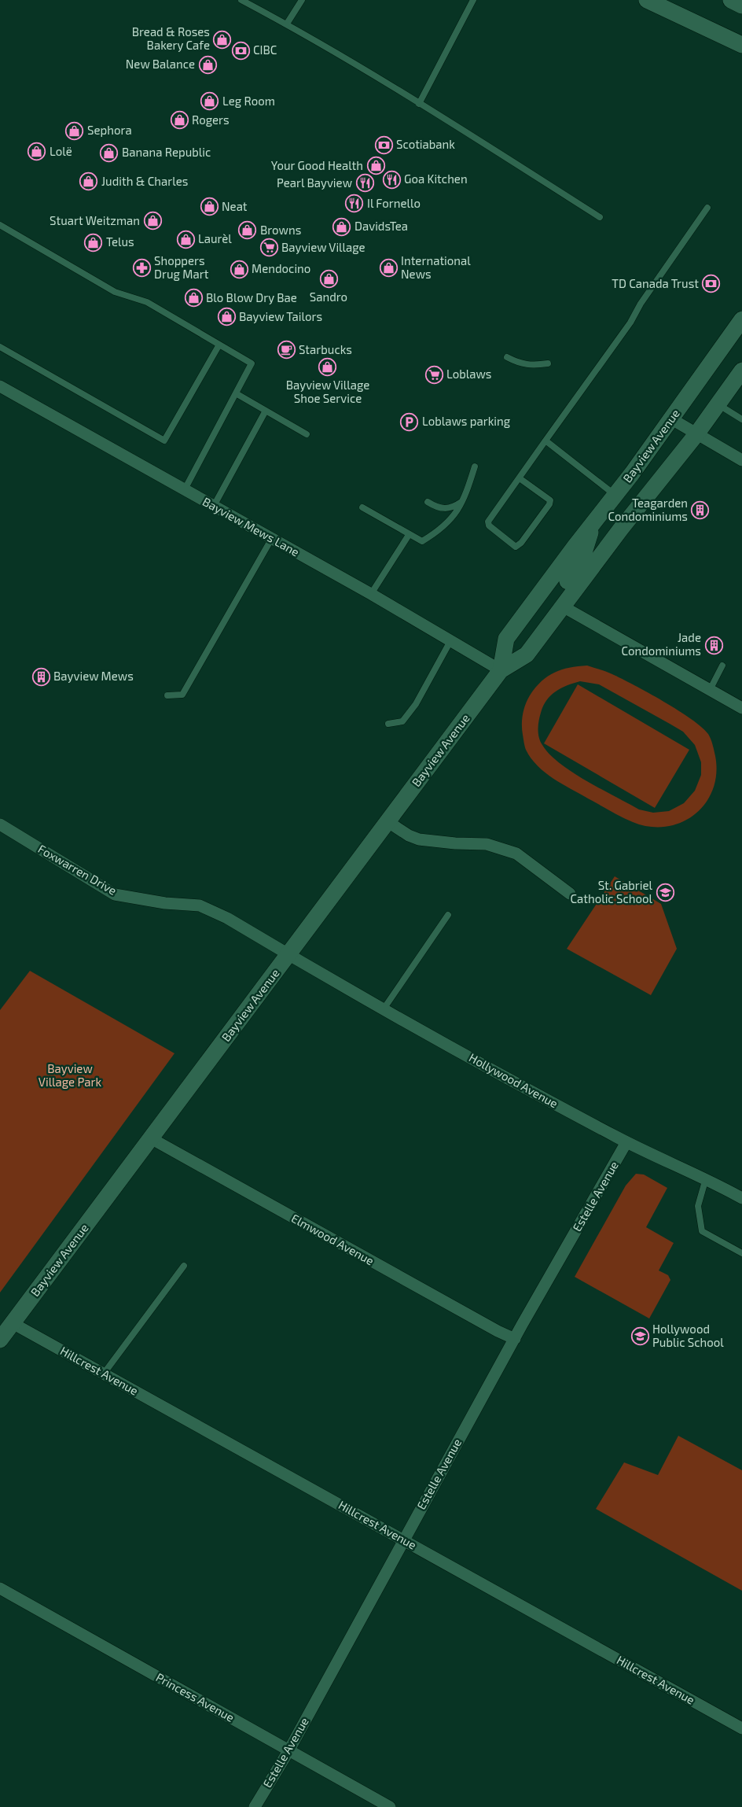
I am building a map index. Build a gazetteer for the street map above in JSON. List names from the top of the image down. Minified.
{"streets":{"main road":["Bayview Avenue"],"street":["Bayview Mews Lane","Foxwarren Drive","Hollywood Avenue","Estelle Avenue","Elmwood Avenue","Hillcrest Avenue","Princess Avenue"]},"crossings":[["Bayview Avenue","Bayview Mews Lane"],["Bayview Avenue","Foxwarren Drive"],["Bayview Avenue","Hollywood Avenue"],["Bayview Avenue","Elmwood Avenue"],["Bayview Avenue","Hillcrest Avenue"],["Foxwarren Drive","Hollywood Avenue"],["Hollywood Avenue","Estelle Avenue"],["Estelle Avenue","Elmwood Avenue"],["Estelle Avenue","Hillcrest Avenue"],["Estelle Avenue","Princess Avenue"]],"parks":["Bayview Village Park"],"places":{"shop":["Bread & Roses Bakery Cafe","New Balance","Leg Room","Rogers","Sephora","Lolë","Banana Republic","Your Good Health","Judith & Charles","Neat","Stuart Weitzman","DavidsTea","Browns","Laurèl","Telus","International News","Mendocino","Sandro","Blo Blow Dry Bae","Bayview Tailors","Bayview Village Shoe Service"],"bank":["CIBC","Scotiabank","TD Canada Trust"],"restaurant":["Goa Kitchen","Pearl Bayview","Il Fornello"],"supermarket":["Bayview Village","Loblaws"],"pharmacy":["Shoppers Drug Mart"],"cafe":["Starbucks"],"parking":["Loblaws parking"],"building":["Teagarden Condominiums","Jade Condominiums","Bayview Mews"],"school or university":["St. Gabriel Catholic School","Hollywood Public School"]}}
